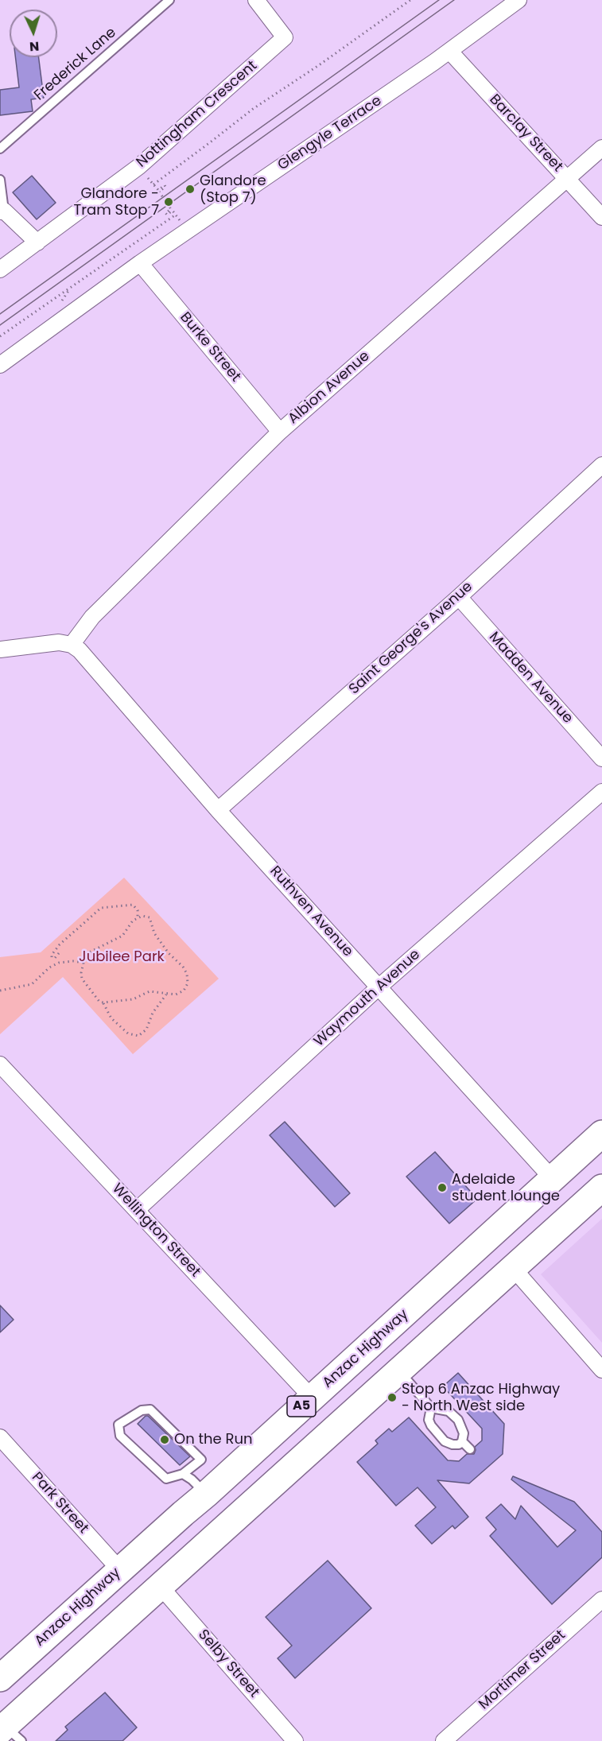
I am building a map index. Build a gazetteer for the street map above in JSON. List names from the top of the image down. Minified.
{"streets":{"highway":["Anzac Highway","A5"],"street":["Nottingham Crescent","Glengyle Terrace","Barclay Street","Burke Street","Albion Avenue","Saint George's Avenue","Madden Avenue","Ruthven Avenue","Waymouth Avenue","Wellington Street","Park Street","Selby Street","Mortimer Street"],"lane":["Frederick Lane"]},"crossings":[["Glengyle Terrace","Barclay Street"],["Glengyle Terrace","Burke Street"],["Barclay Street","Albion Avenue"],["Burke Street","Albion Avenue"],["Albion Avenue","Ruthven Avenue"],["Saint George's Avenue","Madden Avenue"],["Saint George's Avenue","Ruthven Avenue"],["Ruthven Avenue","Waymouth Avenue"],["Ruthven Avenue","Anzac Highway"],["Waymouth Avenue","Wellington Street"],["Wellington Street","Anzac Highway"],["Anzac Highway","Park Street"],["A5","Selby Street"]],"parks":["Jubilee Park"],"places":["Glandore (Stop 7)","Glandore - Tram Stop 7","Adelaide student lounge","Stop 6 Anzac Highway - North West side","On the Run"],"north":"bottom"}
